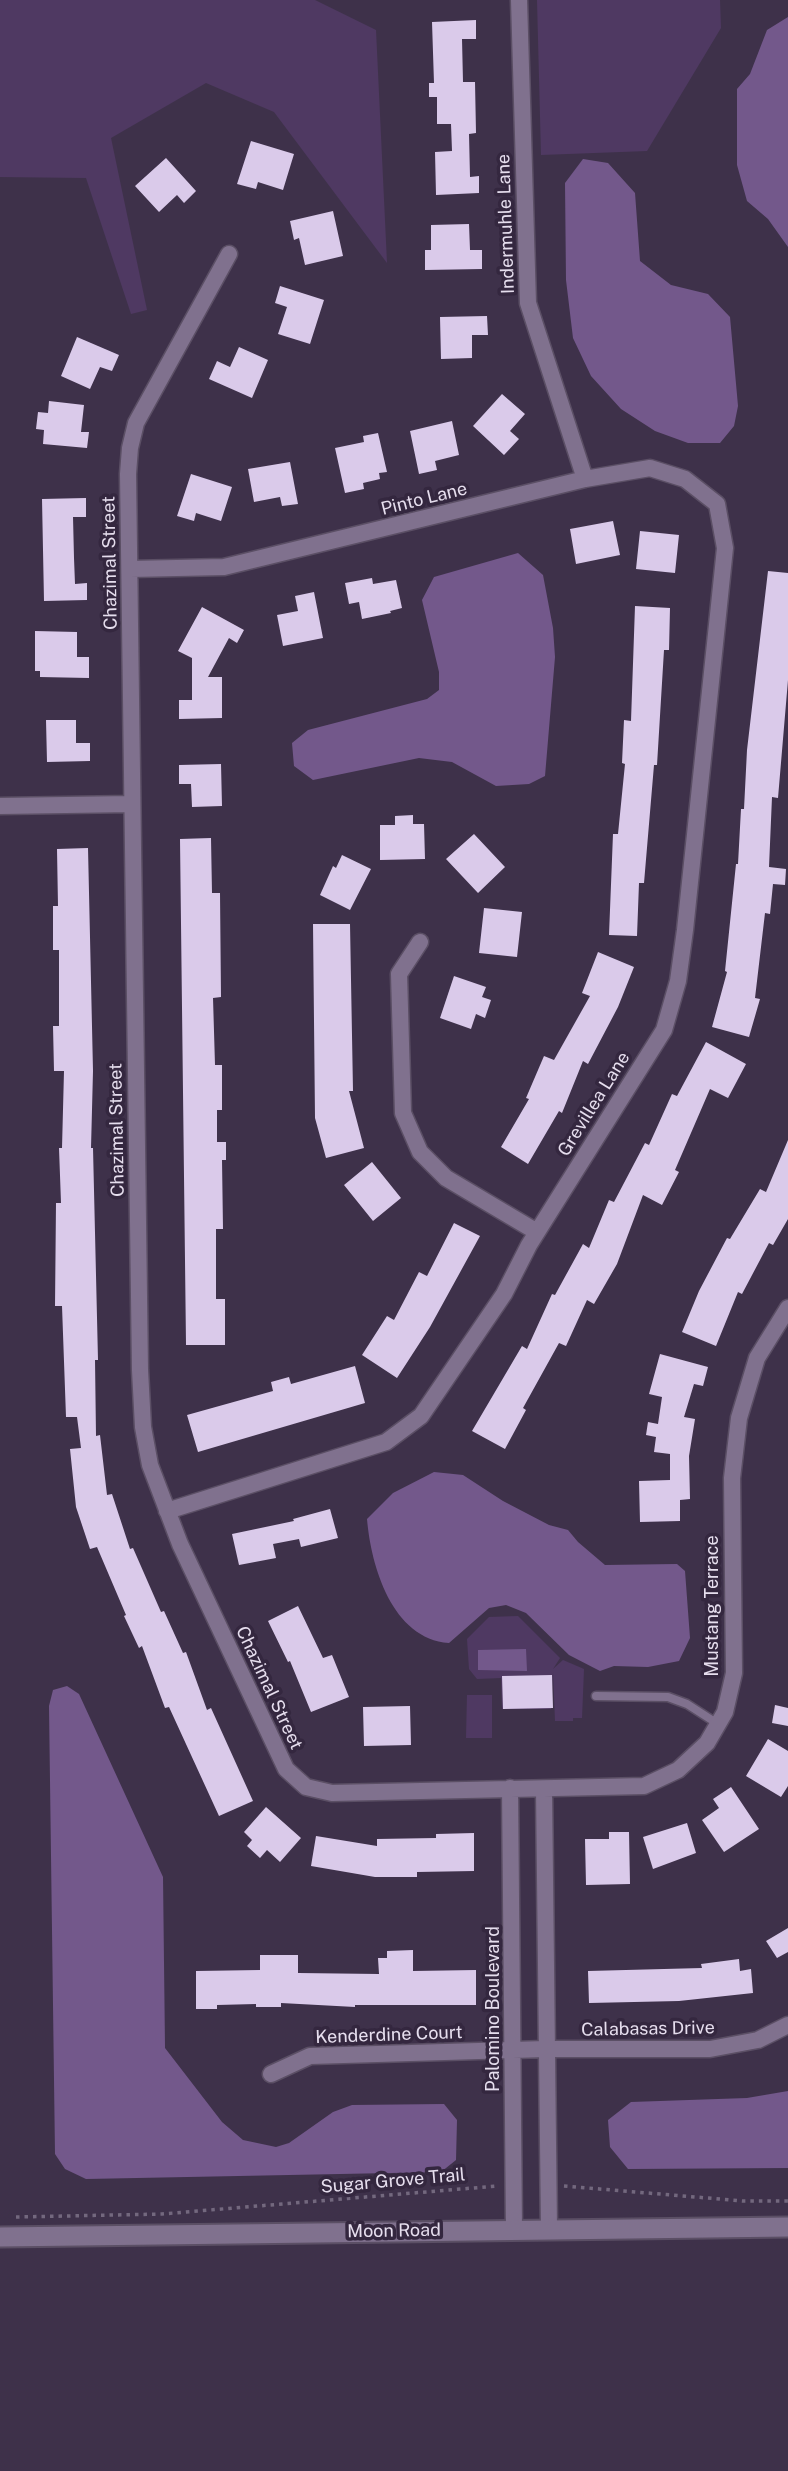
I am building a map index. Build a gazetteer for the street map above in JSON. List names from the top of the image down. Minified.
{"streets":{"street":["Indermuhle Lane","Pinto Lane","Chazimal Street","Grevillea Lane","Mustang Terrace","Palomino Boulevard","Calabasas Drive","Kenderdine Court","Moon Road"],"path":["Sugar Grove Trail"]},"crossings":[["Indermuhle Lane","Pinto Lane"],["Pinto Lane","Chazimal Street"],["Pinto Lane","Grevillea Lane"],["Chazimal Street","Grevillea Lane"],["Chazimal Street","Mustang Terrace"],["Chazimal Street","Palomino Boulevard"],["Mustang Terrace","Palomino Boulevard"],["Palomino Boulevard","Calabasas Drive"],["Palomino Boulevard","Kenderdine Court"],["Palomino Boulevard","Sugar Grove Trail"],["Palomino Boulevard","Moon Road"],["Calabasas Drive","Kenderdine Court"]]}
